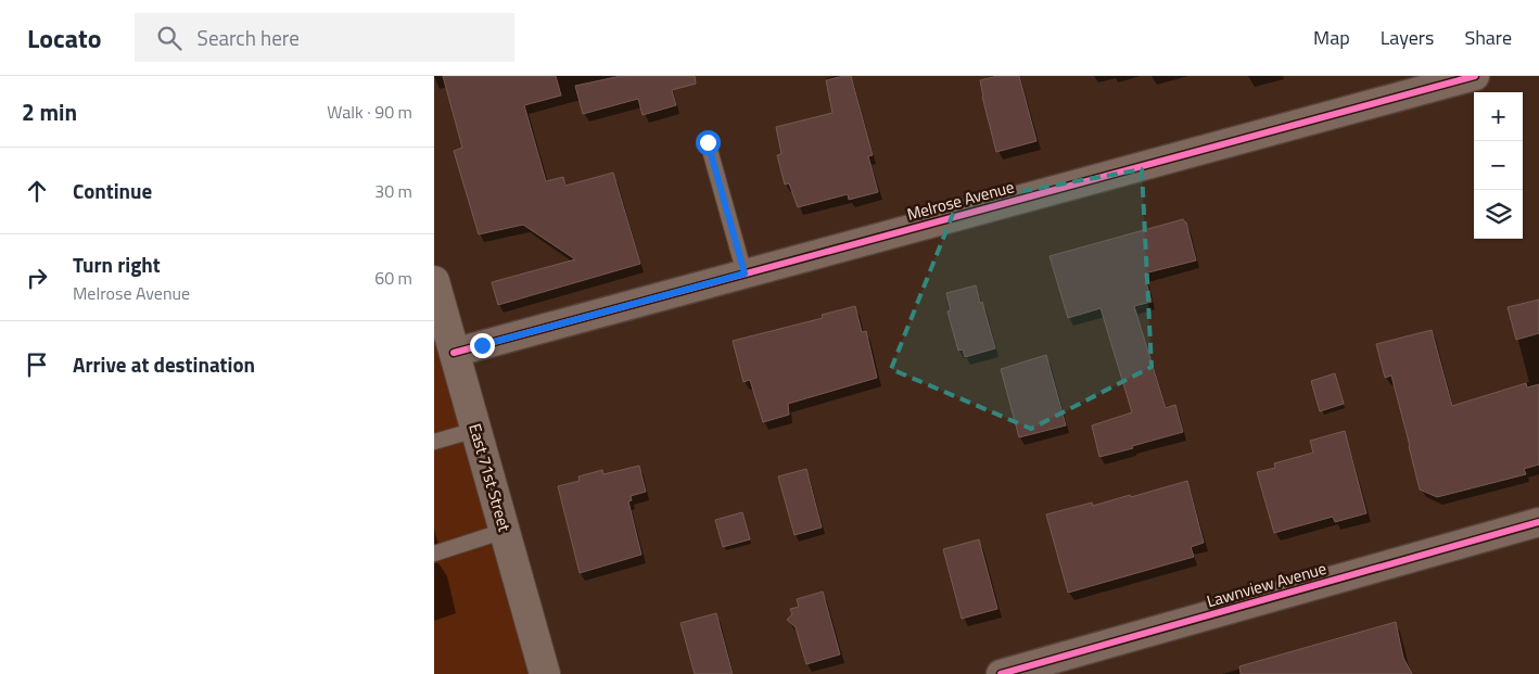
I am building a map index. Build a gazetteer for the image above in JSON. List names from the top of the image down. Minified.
{"streets":{"street":["Melrose Avenue","East 71st Street","Lawnview Avenue"]},"crossings":[["Melrose Avenue","East 71st Street"]],"page":{"header":"Locato","search":"Search here","nav":["Map","Layers","Share"],"heading":["2 min","Walk · 90 m"],"map_buttons":["+","−"],"list":[["Continue","30 m"],["Turn right","Melrose Avenue","60 m"],"Arrive at destination"]}}
